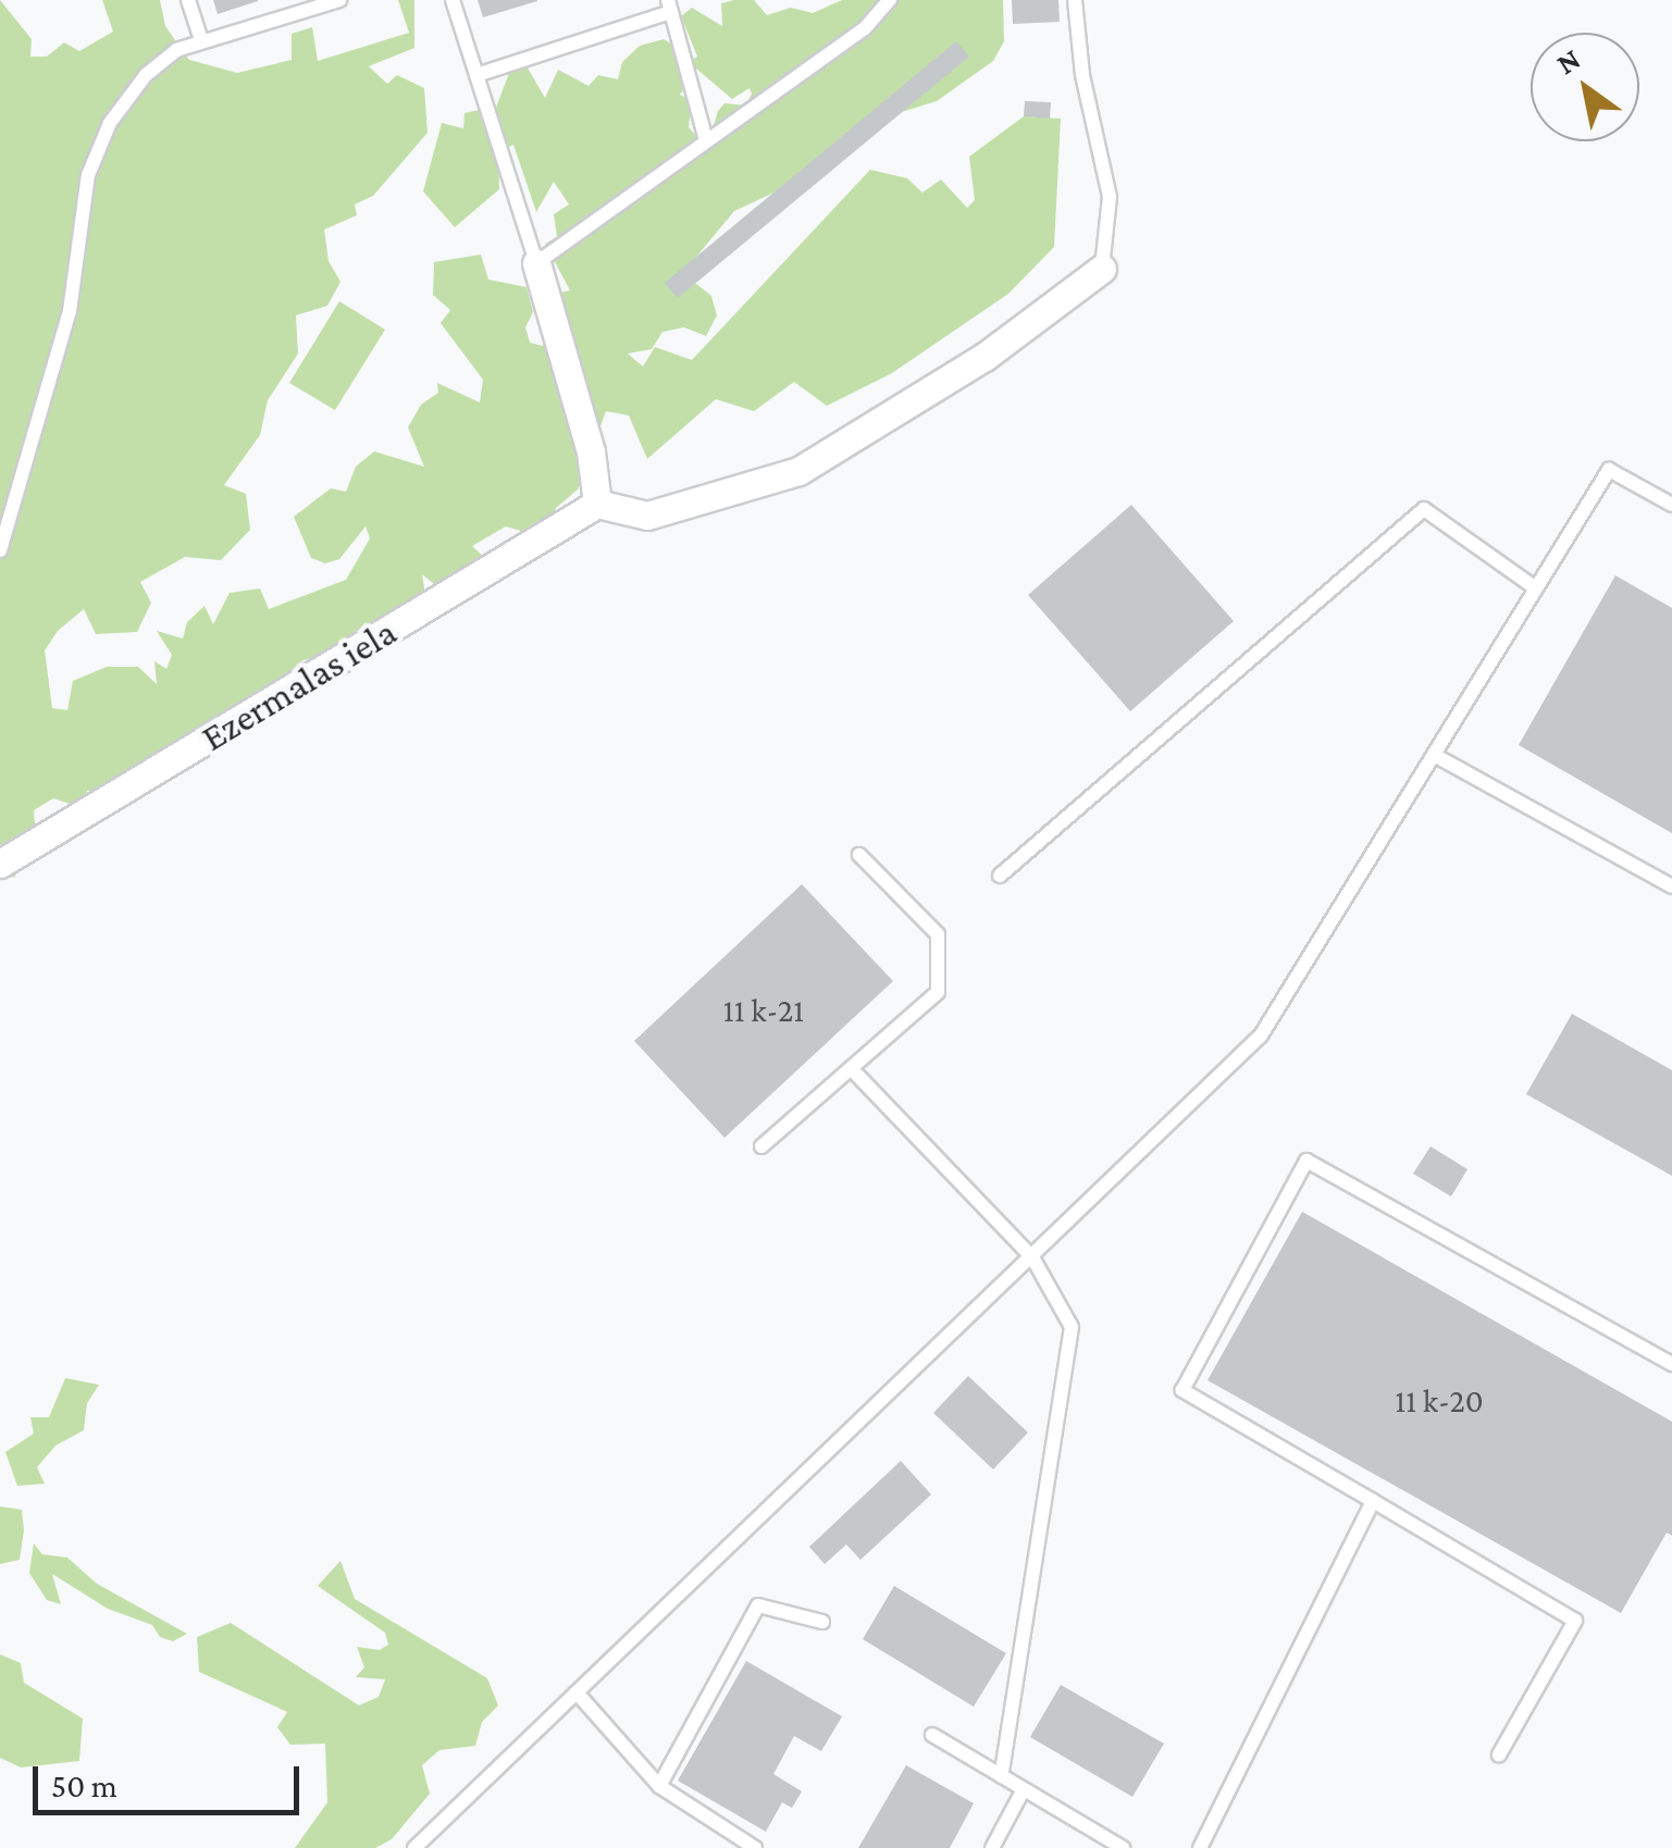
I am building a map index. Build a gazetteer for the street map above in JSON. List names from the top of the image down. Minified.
{"streets":{"street":["Ezermalas iela"]},"house_numbers":["11 k-21","11 k-20"],"scale_bar":"50 m","north":"top left"}
